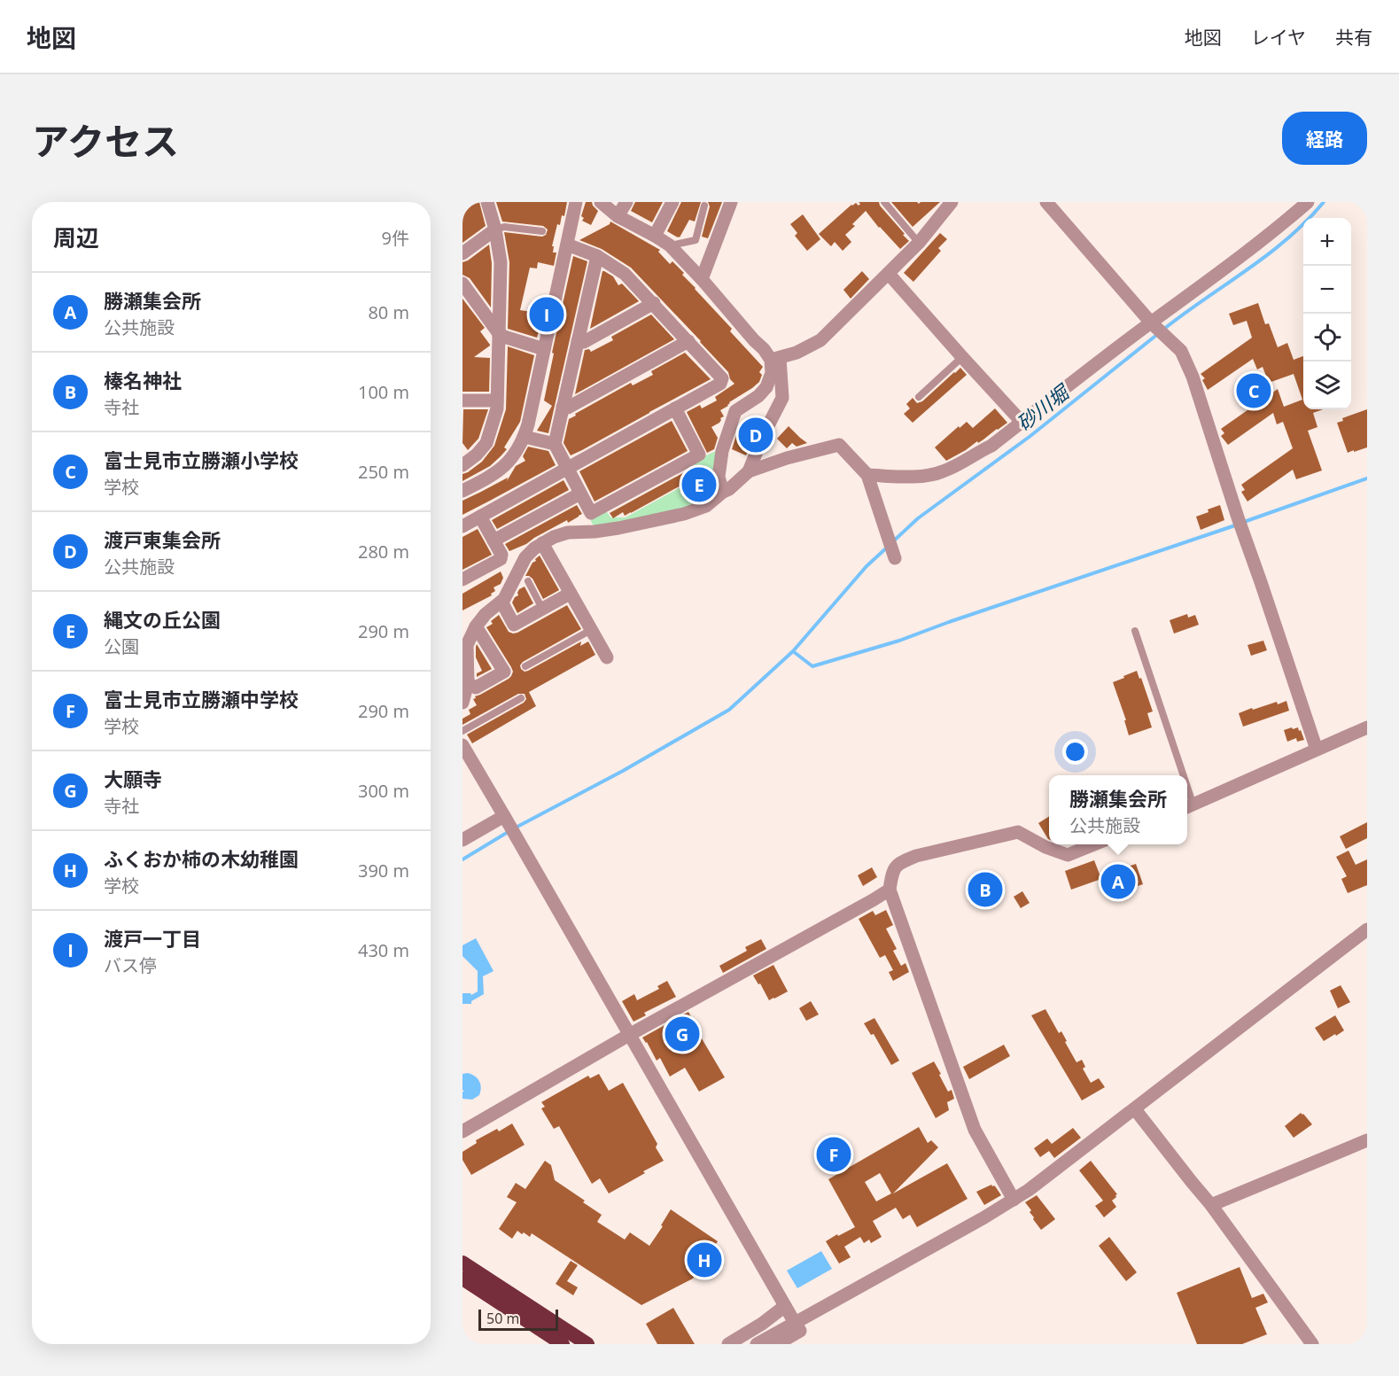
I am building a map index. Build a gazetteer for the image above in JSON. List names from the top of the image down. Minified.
{"water":["砂川堀"],"scale_bar":"50 m","page":{"header":"地図","nav":["地図","レイヤ","共有"],"title":"アクセス","buttons":"経路","heading":["周辺","9件"],"map_buttons":["+","−"],"list":[{"mark":"A","name":"勝瀬集会所","note":"公共施設","value":"80 m"},{"mark":"B","name":"榛名神社","note":"寺社","value":"100 m"},{"mark":"C","name":"富士見市立勝瀬小学校","note":"学校","value":"250 m"},{"mark":"D","name":"渡戸東集会所","note":"公共施設","value":"280 m"},{"mark":"E","name":"縄文の丘公園","note":"公園","value":"290 m"},{"mark":"F","name":"富士見市立勝瀬中学校","note":"学校","value":"290 m"},{"mark":"G","name":"大願寺","note":"寺社","value":"300 m"},{"mark":"H","name":"ふくおか柿の木幼稚園","note":"学校","value":"390 m"},{"mark":"I","name":"渡戸一丁目","note":"バス停","value":"430 m"}],"pins":["I","C","D","E","A","B","G","F","H"],"popup":["勝瀬集会所","公共施設"],"scale":"50 m"}}
